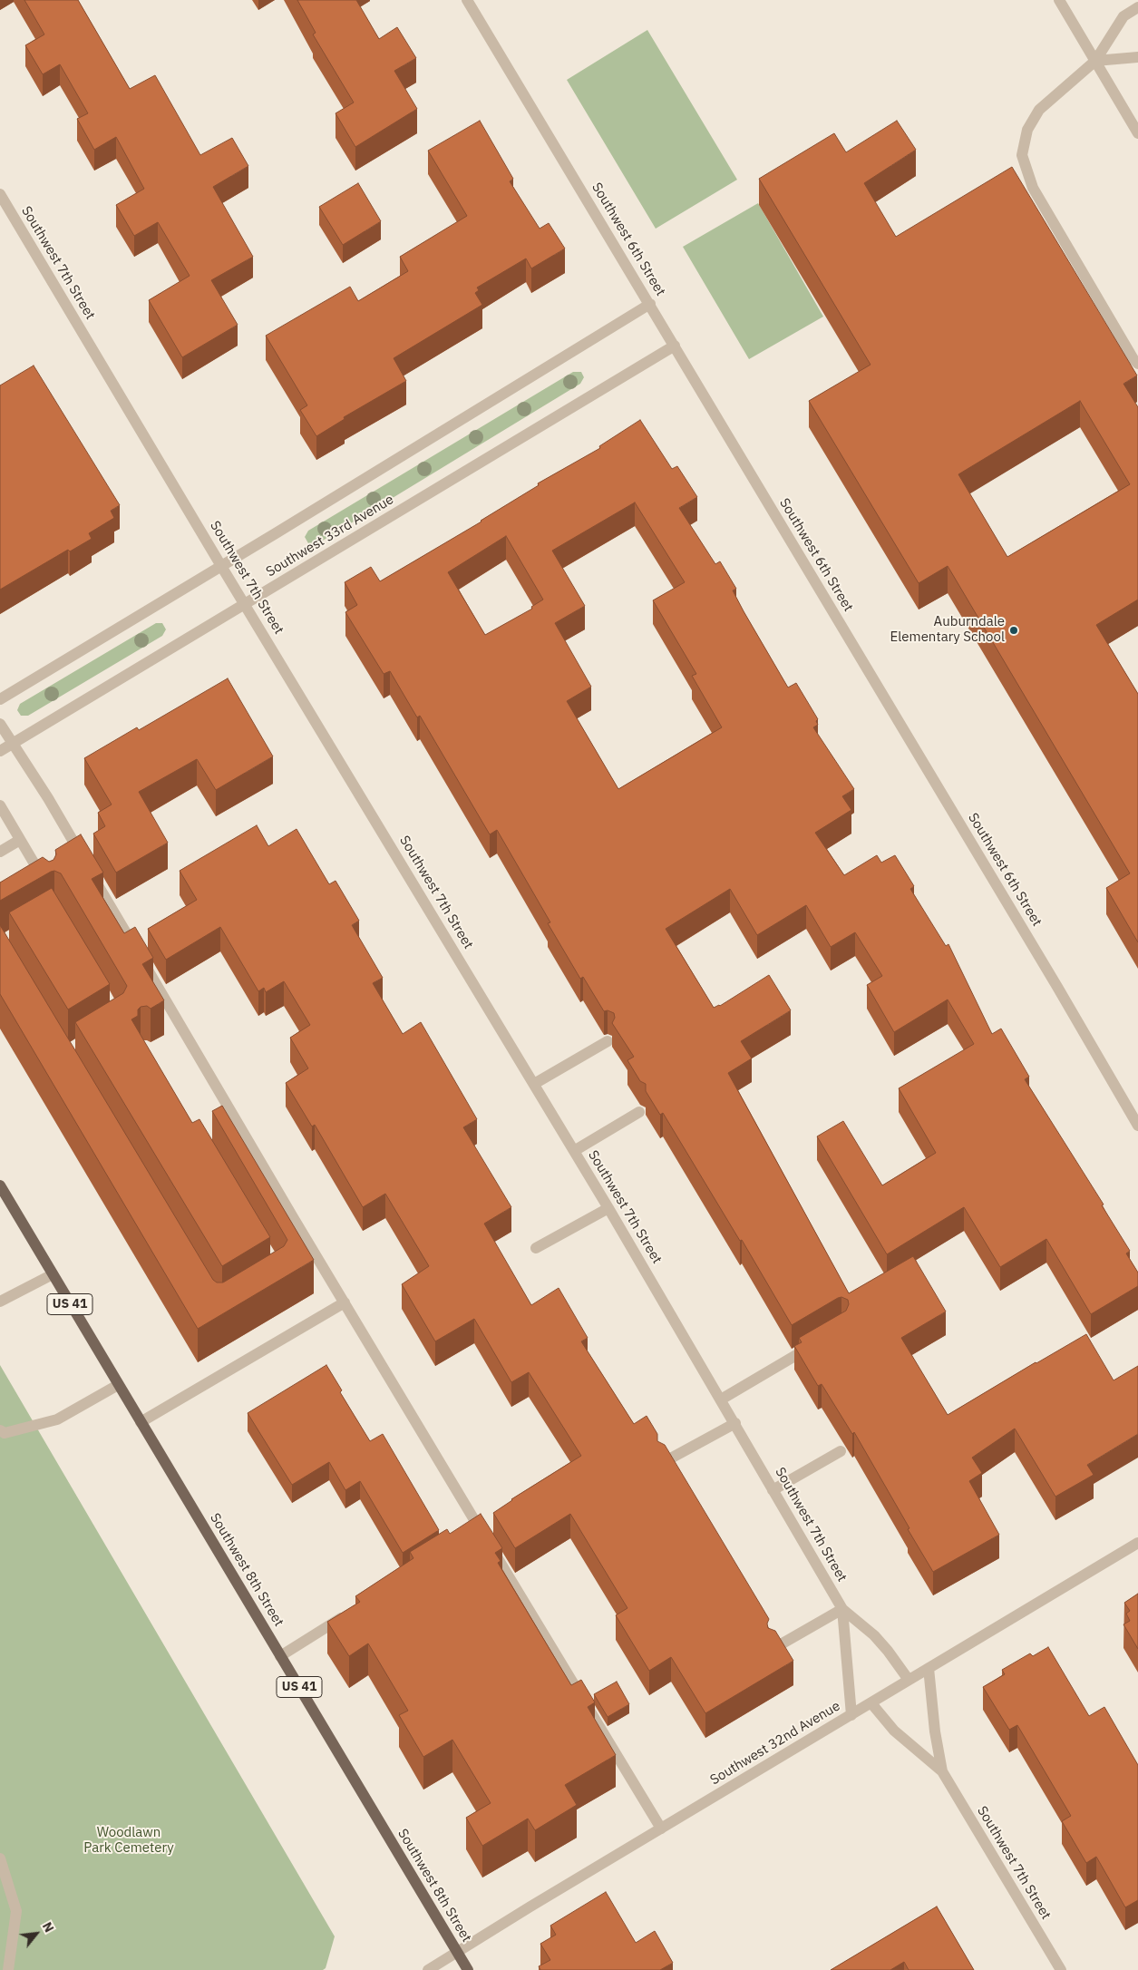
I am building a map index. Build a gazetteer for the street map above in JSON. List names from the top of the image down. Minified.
{"streets":{"main road":["US 41","Southwest 8th Street"],"street":["Southwest 6th Street","Southwest 7th Street","Southwest 33rd Avenue","Southwest 32nd Avenue"]},"crossings":[["Southwest 6th Street","Southwest 33rd Avenue"],["Southwest 7th Street","Southwest 33rd Avenue"],["Southwest 7th Street","Southwest 32nd Avenue"],["Southwest 8th Street","Southwest 32nd Avenue"]],"parks":["Woodlawn Park Cemetery"],"places":["Auburndale Elementary School"],"north":"top right"}
